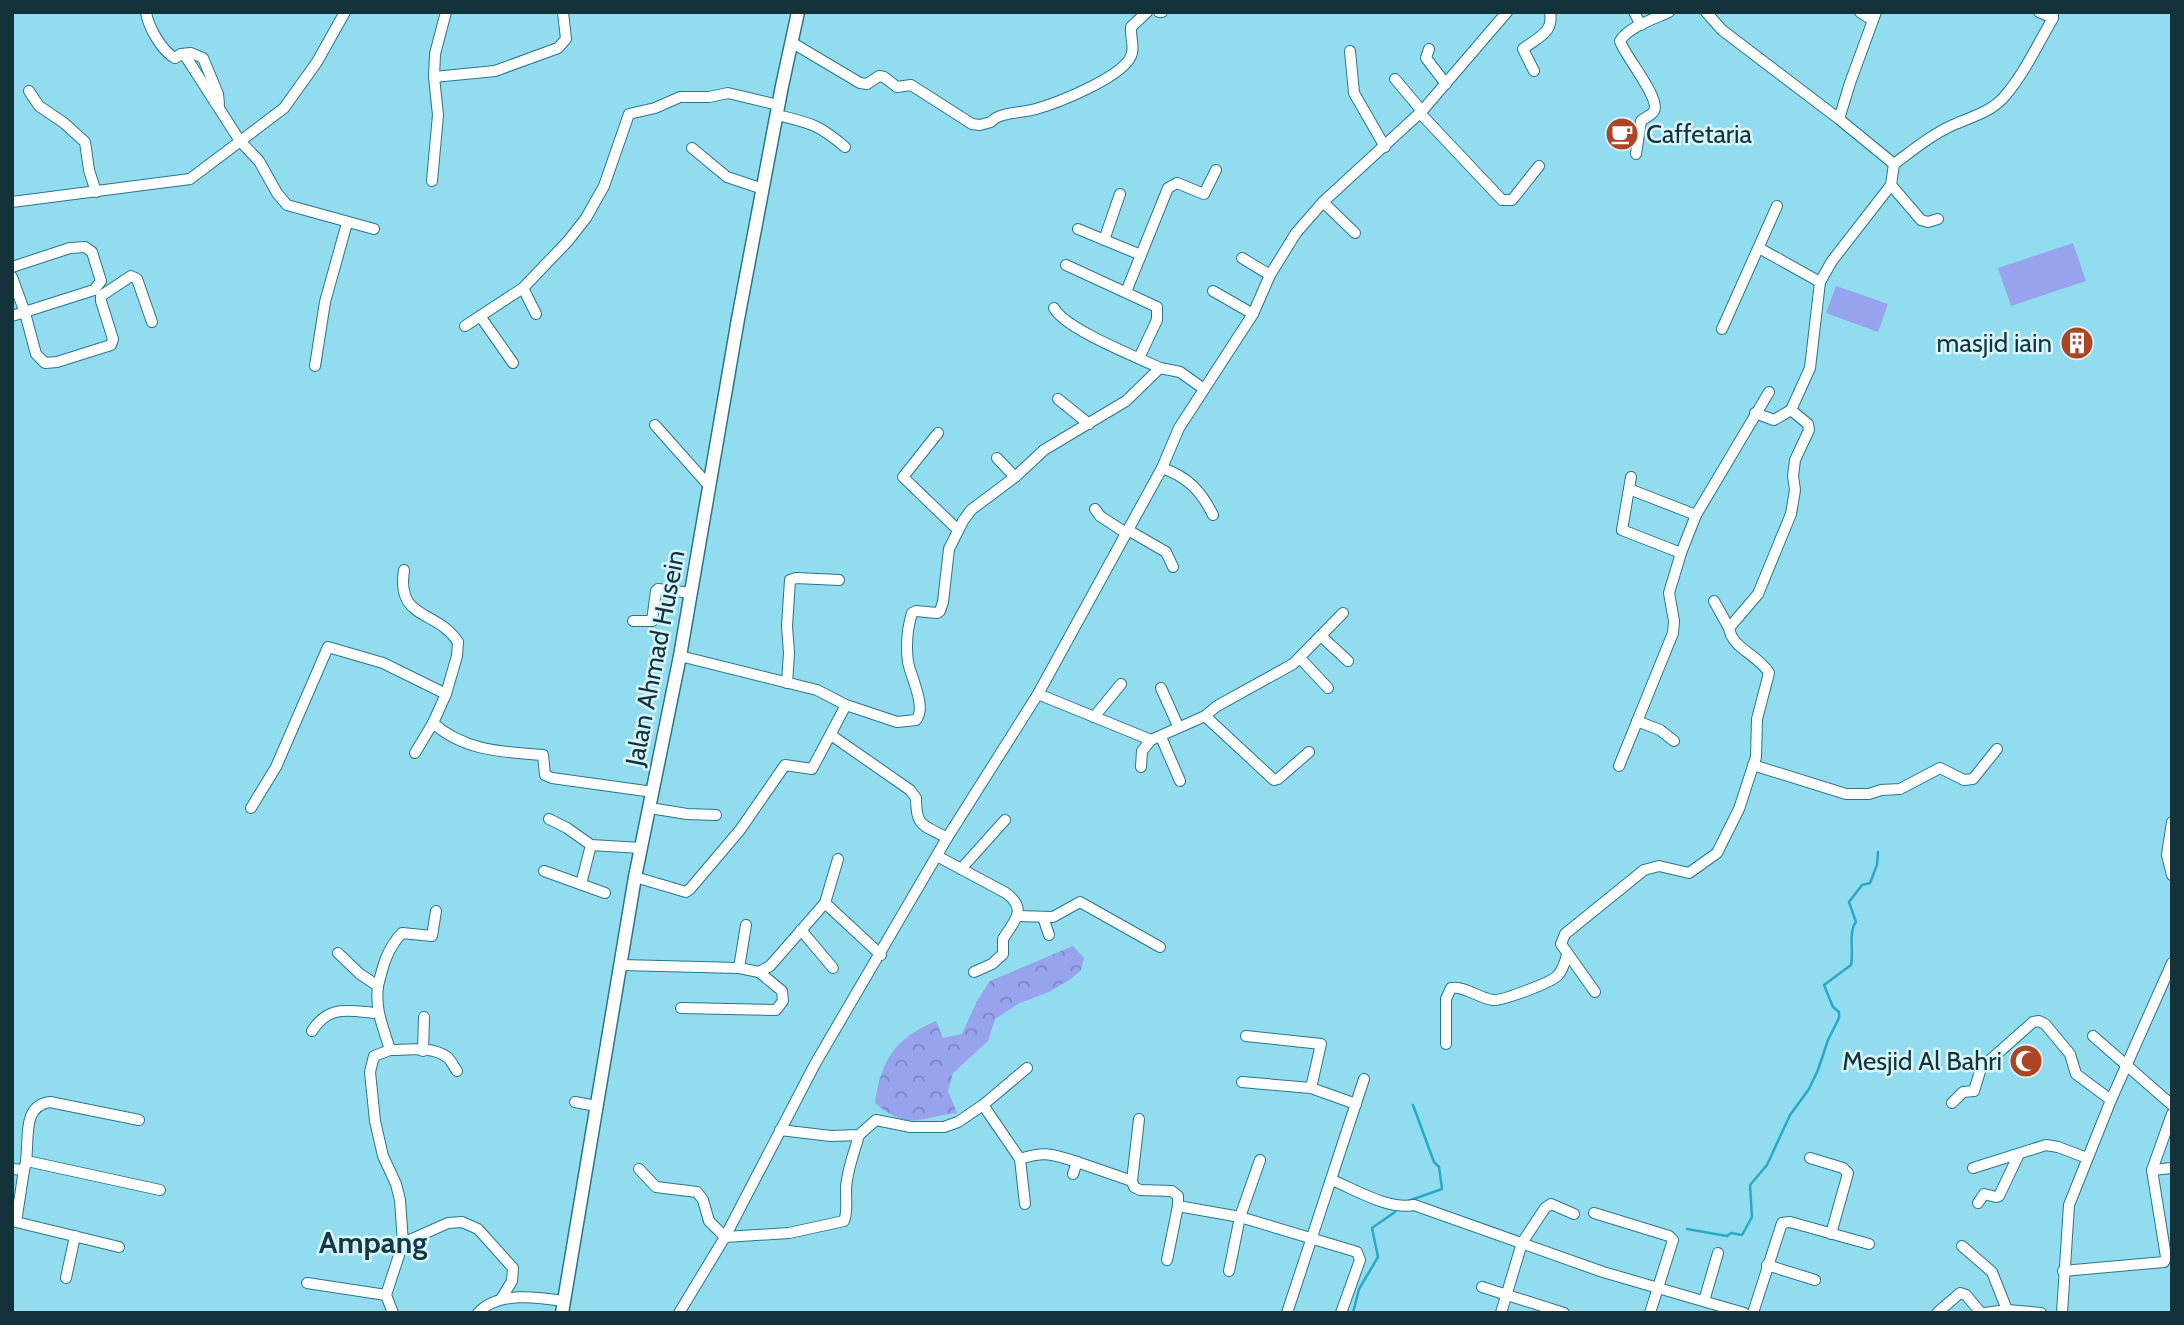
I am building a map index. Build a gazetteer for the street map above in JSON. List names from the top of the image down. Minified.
{"streets":{"main road":["Jalan Ahmad Husein"]},"districts":["Ampang"],"places":{"cafe":["Caffetaria"],"building":["masjid iain"],"mosque":["Mesjid Al Bahri"]}}
